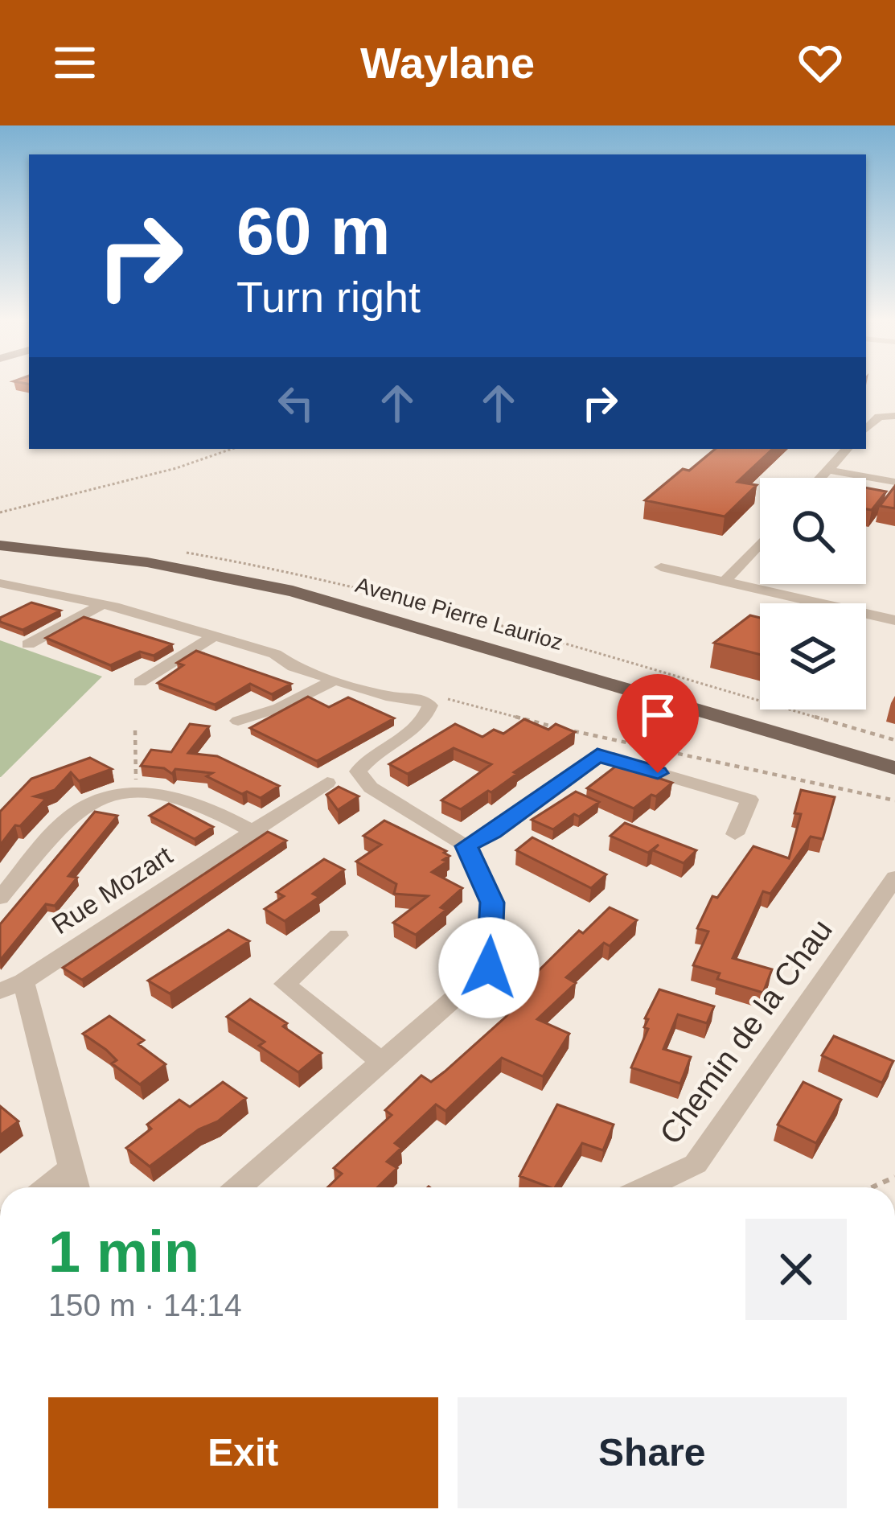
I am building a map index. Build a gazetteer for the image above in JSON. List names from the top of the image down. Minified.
{"streets":{"main road":["Avenue Pierre Laurioz"],"street":["Rue Mozart","Chemin de la Chau"]},"page":{"header":"Waylane","turn":["60 m","Turn right"],"heading":["1 min","150 m · 14:14"],"buttons":["Exit","Share"]}}
